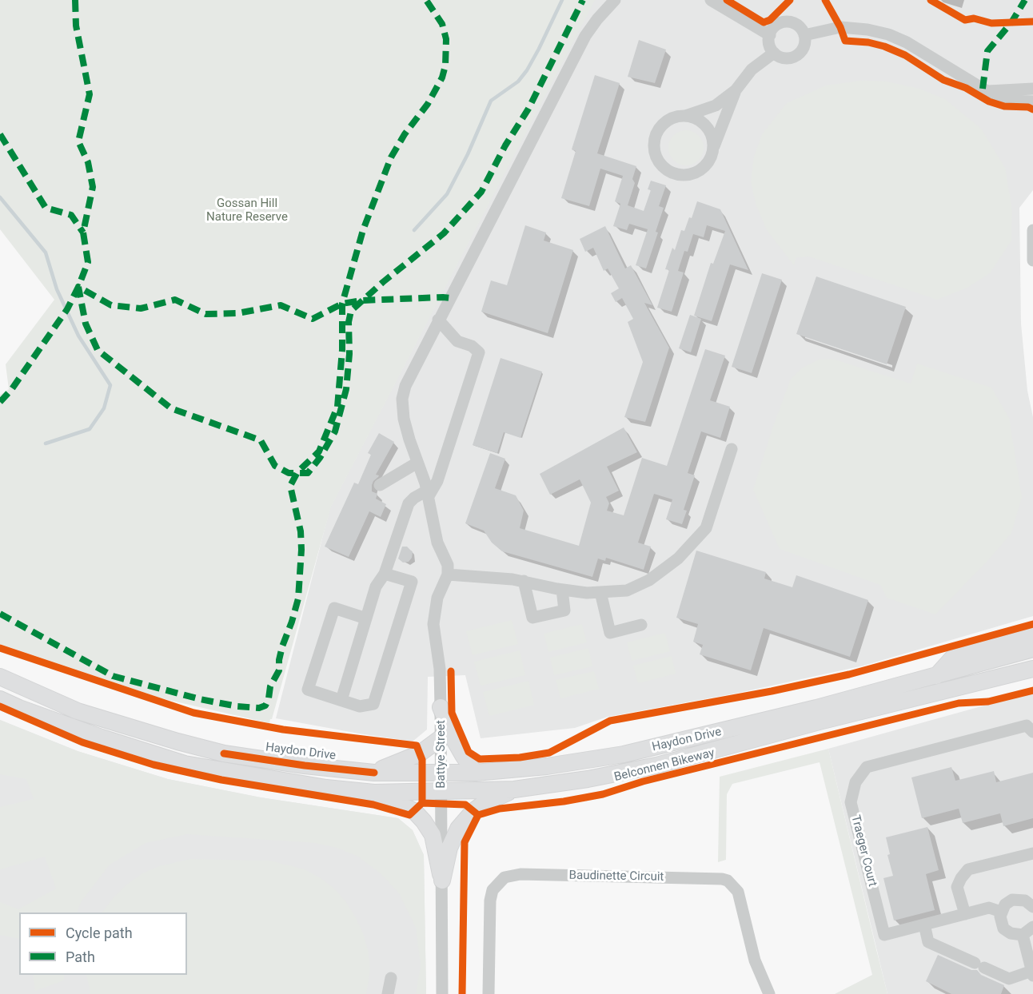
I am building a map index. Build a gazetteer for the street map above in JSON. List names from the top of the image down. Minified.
{"streets":{"main road":["Haydon Drive"],"street":["Battye Street","Traeger Court","Baudinette Circuit"],"cycle path":["Belconnen Bikeway"]},"crossings":[["Haydon Drive","Battye Street"]],"parks":["Gossan Hill Nature Reserve"],"legend":["Cycle path","Path"]}
